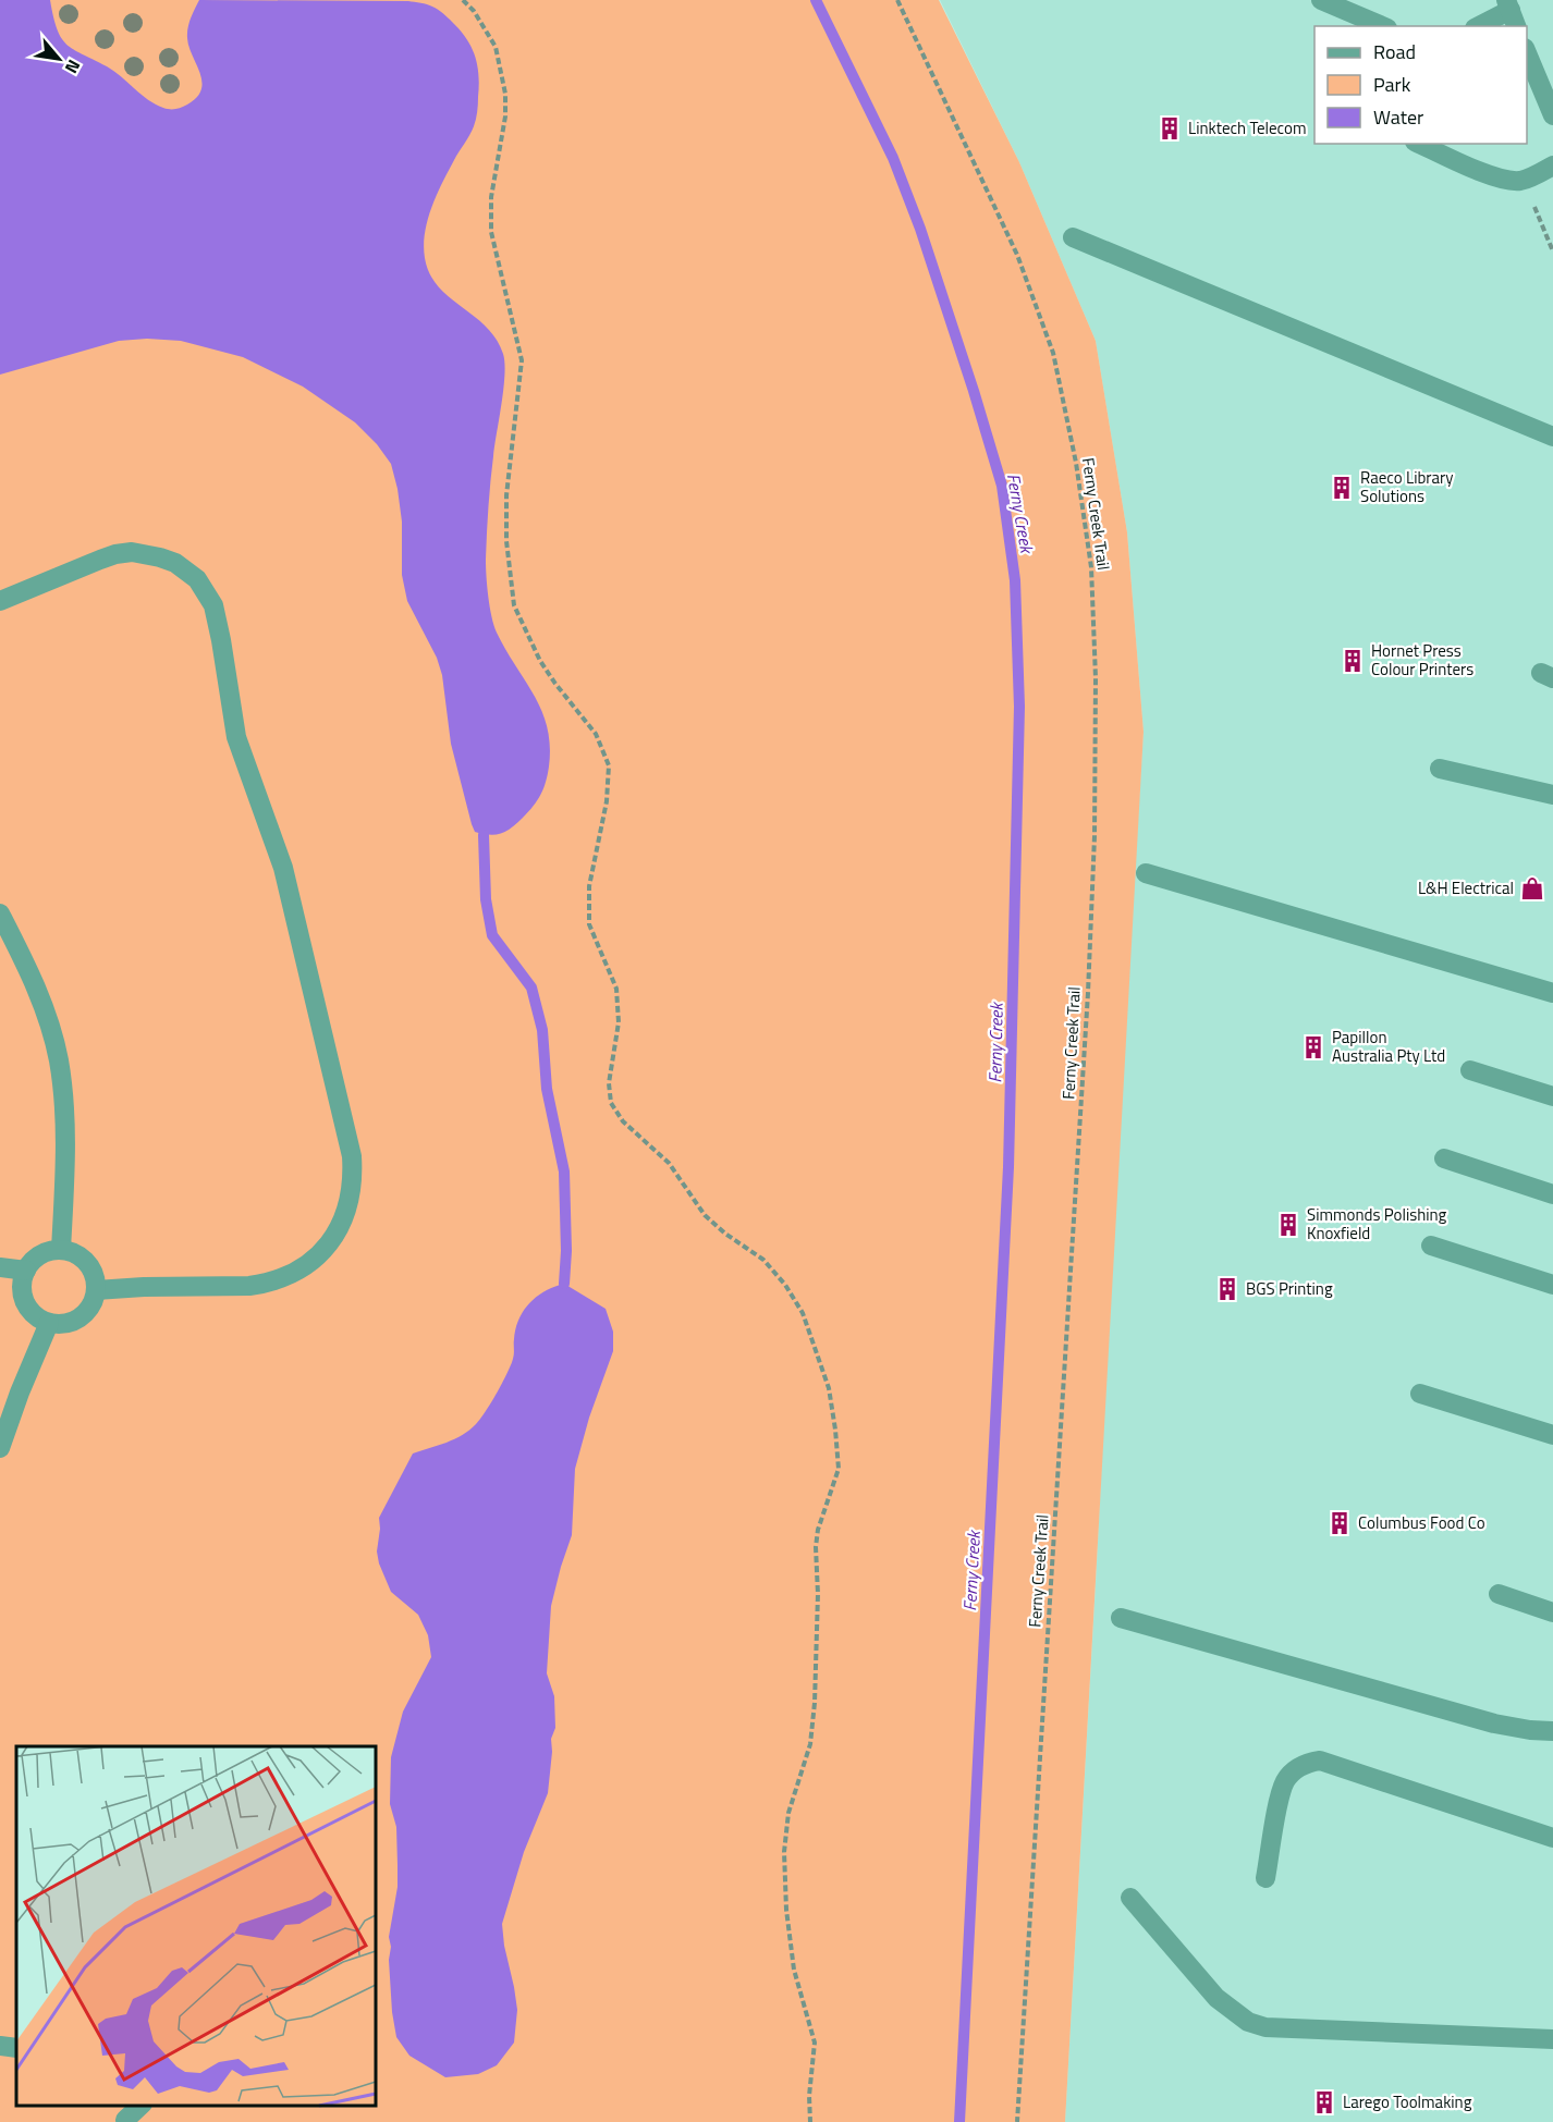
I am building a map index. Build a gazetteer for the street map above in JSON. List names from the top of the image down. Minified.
{"streets":{"path":["Ferny Creek Trail"]},"water":["Ferny Creek"],"places":{"building":["Linktech Telecom","Raeco Library Solutions","Hornet Press Colour Printers","Papillon Australia Pty Ltd","Simmonds Polishing Knoxfield","BGS Printing","Columbus Food Co","Larego Toolmaking"],"shop":["L&H Electrical"]},"legend":["Road","Park","Water"],"north":"bottom right"}
